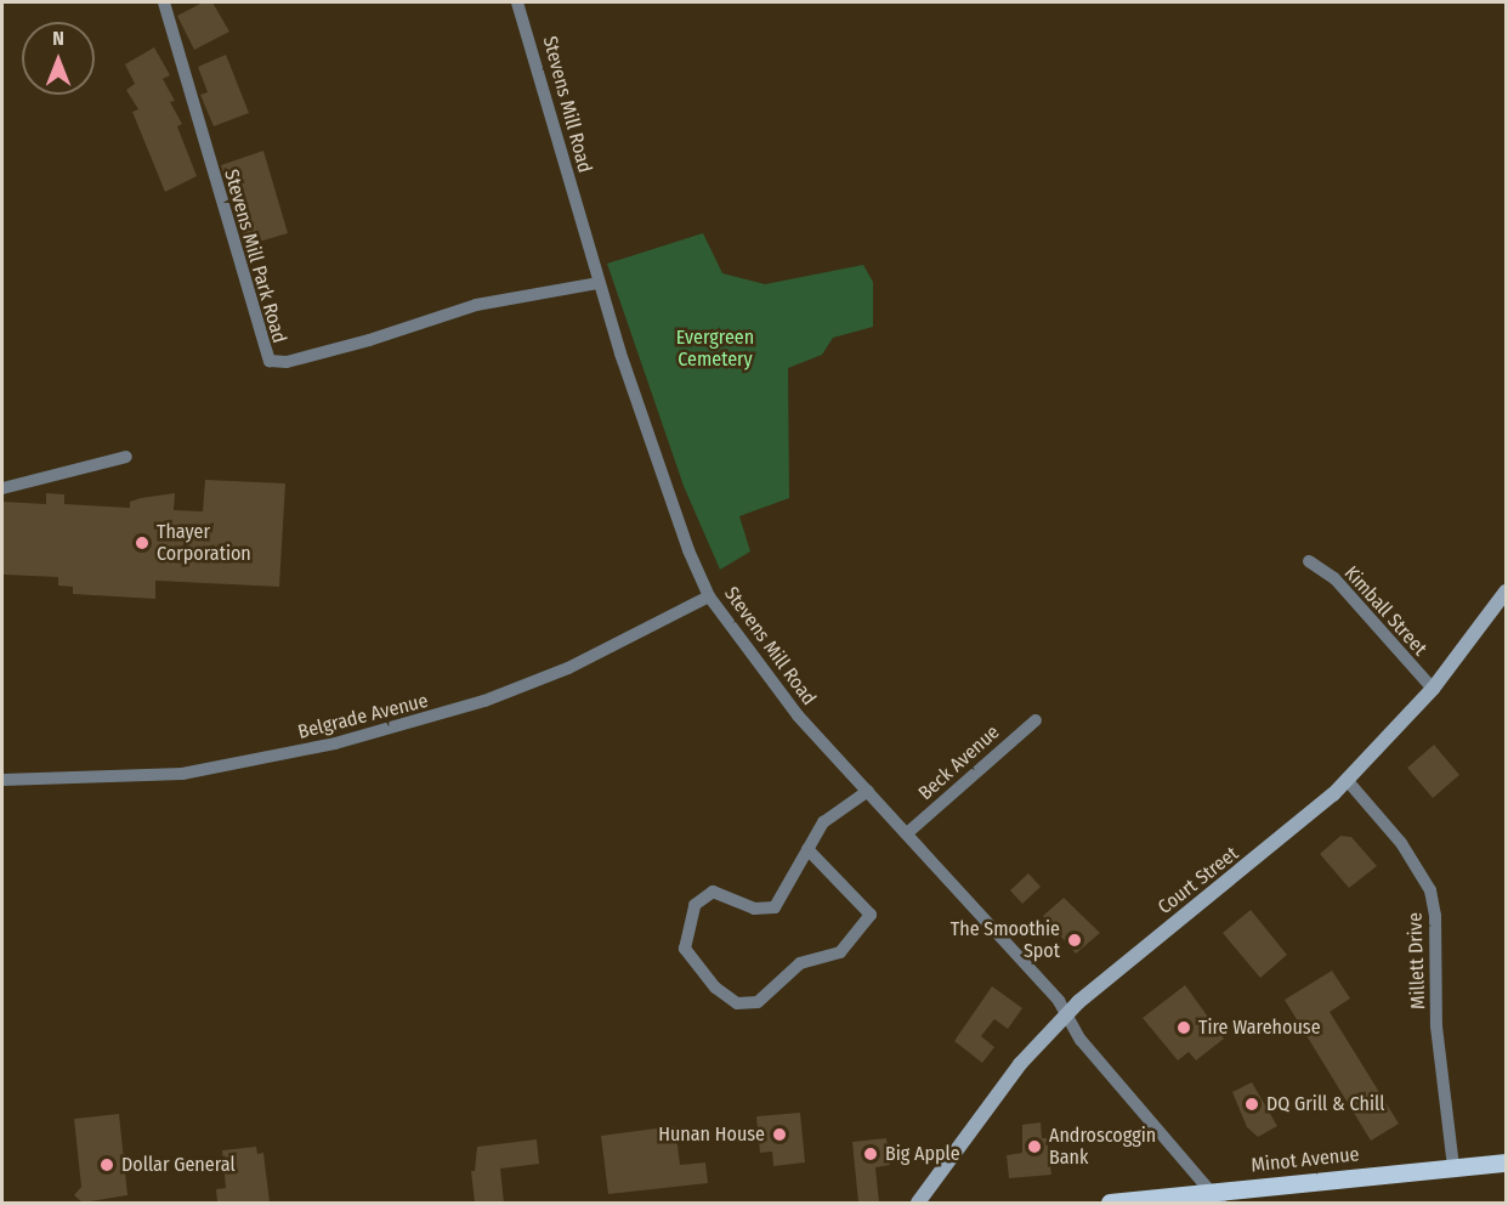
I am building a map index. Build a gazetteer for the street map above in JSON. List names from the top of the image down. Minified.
{"streets":{"main road":["Court Street","Minot Avenue"],"street":["Stevens Mill Road","Stevens Mill Park Road","Kimball Street","Belgrade Avenue","Beck Avenue","Millett Drive"]},"crossings":[["Stevens Mill Road","Stevens Mill Park Road"],["Stevens Mill Road","Belgrade Avenue"],["Stevens Mill Road","Beck Avenue"],["Stevens Mill Road","Court Street"],["Stevens Mill Road","Minot Avenue"],["Kimball Street","Court Street"],["Court Street","Millett Drive"],["Millett Drive","Minot Avenue"]],"parks":["Evergreen Cemetery"],"places":["Thayer Corporation","The Smoothie Spot","Tire Warehouse","DQ Grill & Chill","Hunan House","Androscoggin Bank","Big Apple","Dollar General"],"north":"top"}
